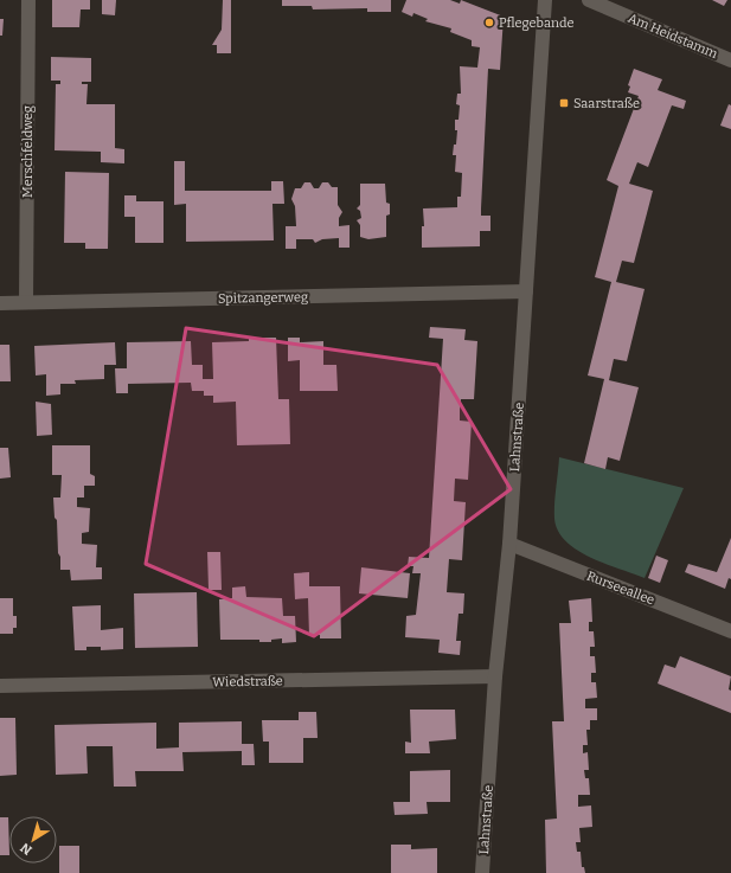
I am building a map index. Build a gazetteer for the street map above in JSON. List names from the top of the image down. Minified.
{"streets":{"street":["Am Heidstamm","Merschfeldweg","Spitzangerweg","Lahnstraße","Rurseeallee","Wiedstraße"]},"crossings":[["Merschfeldweg","Spitzangerweg"],["Spitzangerweg","Lahnstraße"],["Lahnstraße","Rurseeallee"],["Lahnstraße","Wiedstraße"]],"places":{"other":["Pflegebande"],"transit":["Saarstraße"]},"north":"bottom left"}
